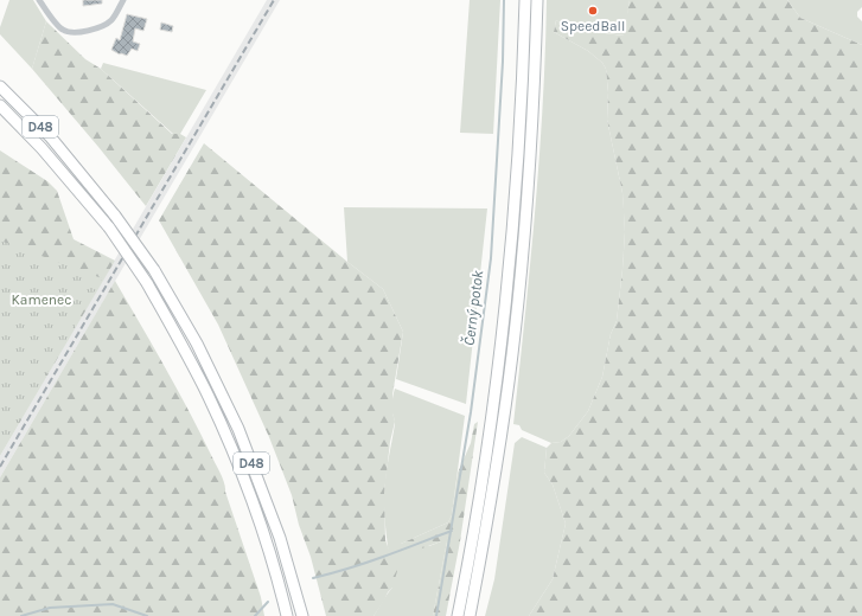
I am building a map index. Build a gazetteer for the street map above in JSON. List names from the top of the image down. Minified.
{"streets":{"highway":["D48"]},"water":["Černý potok"],"parks":["Kamenec"],"places":["SpeedBall"]}
